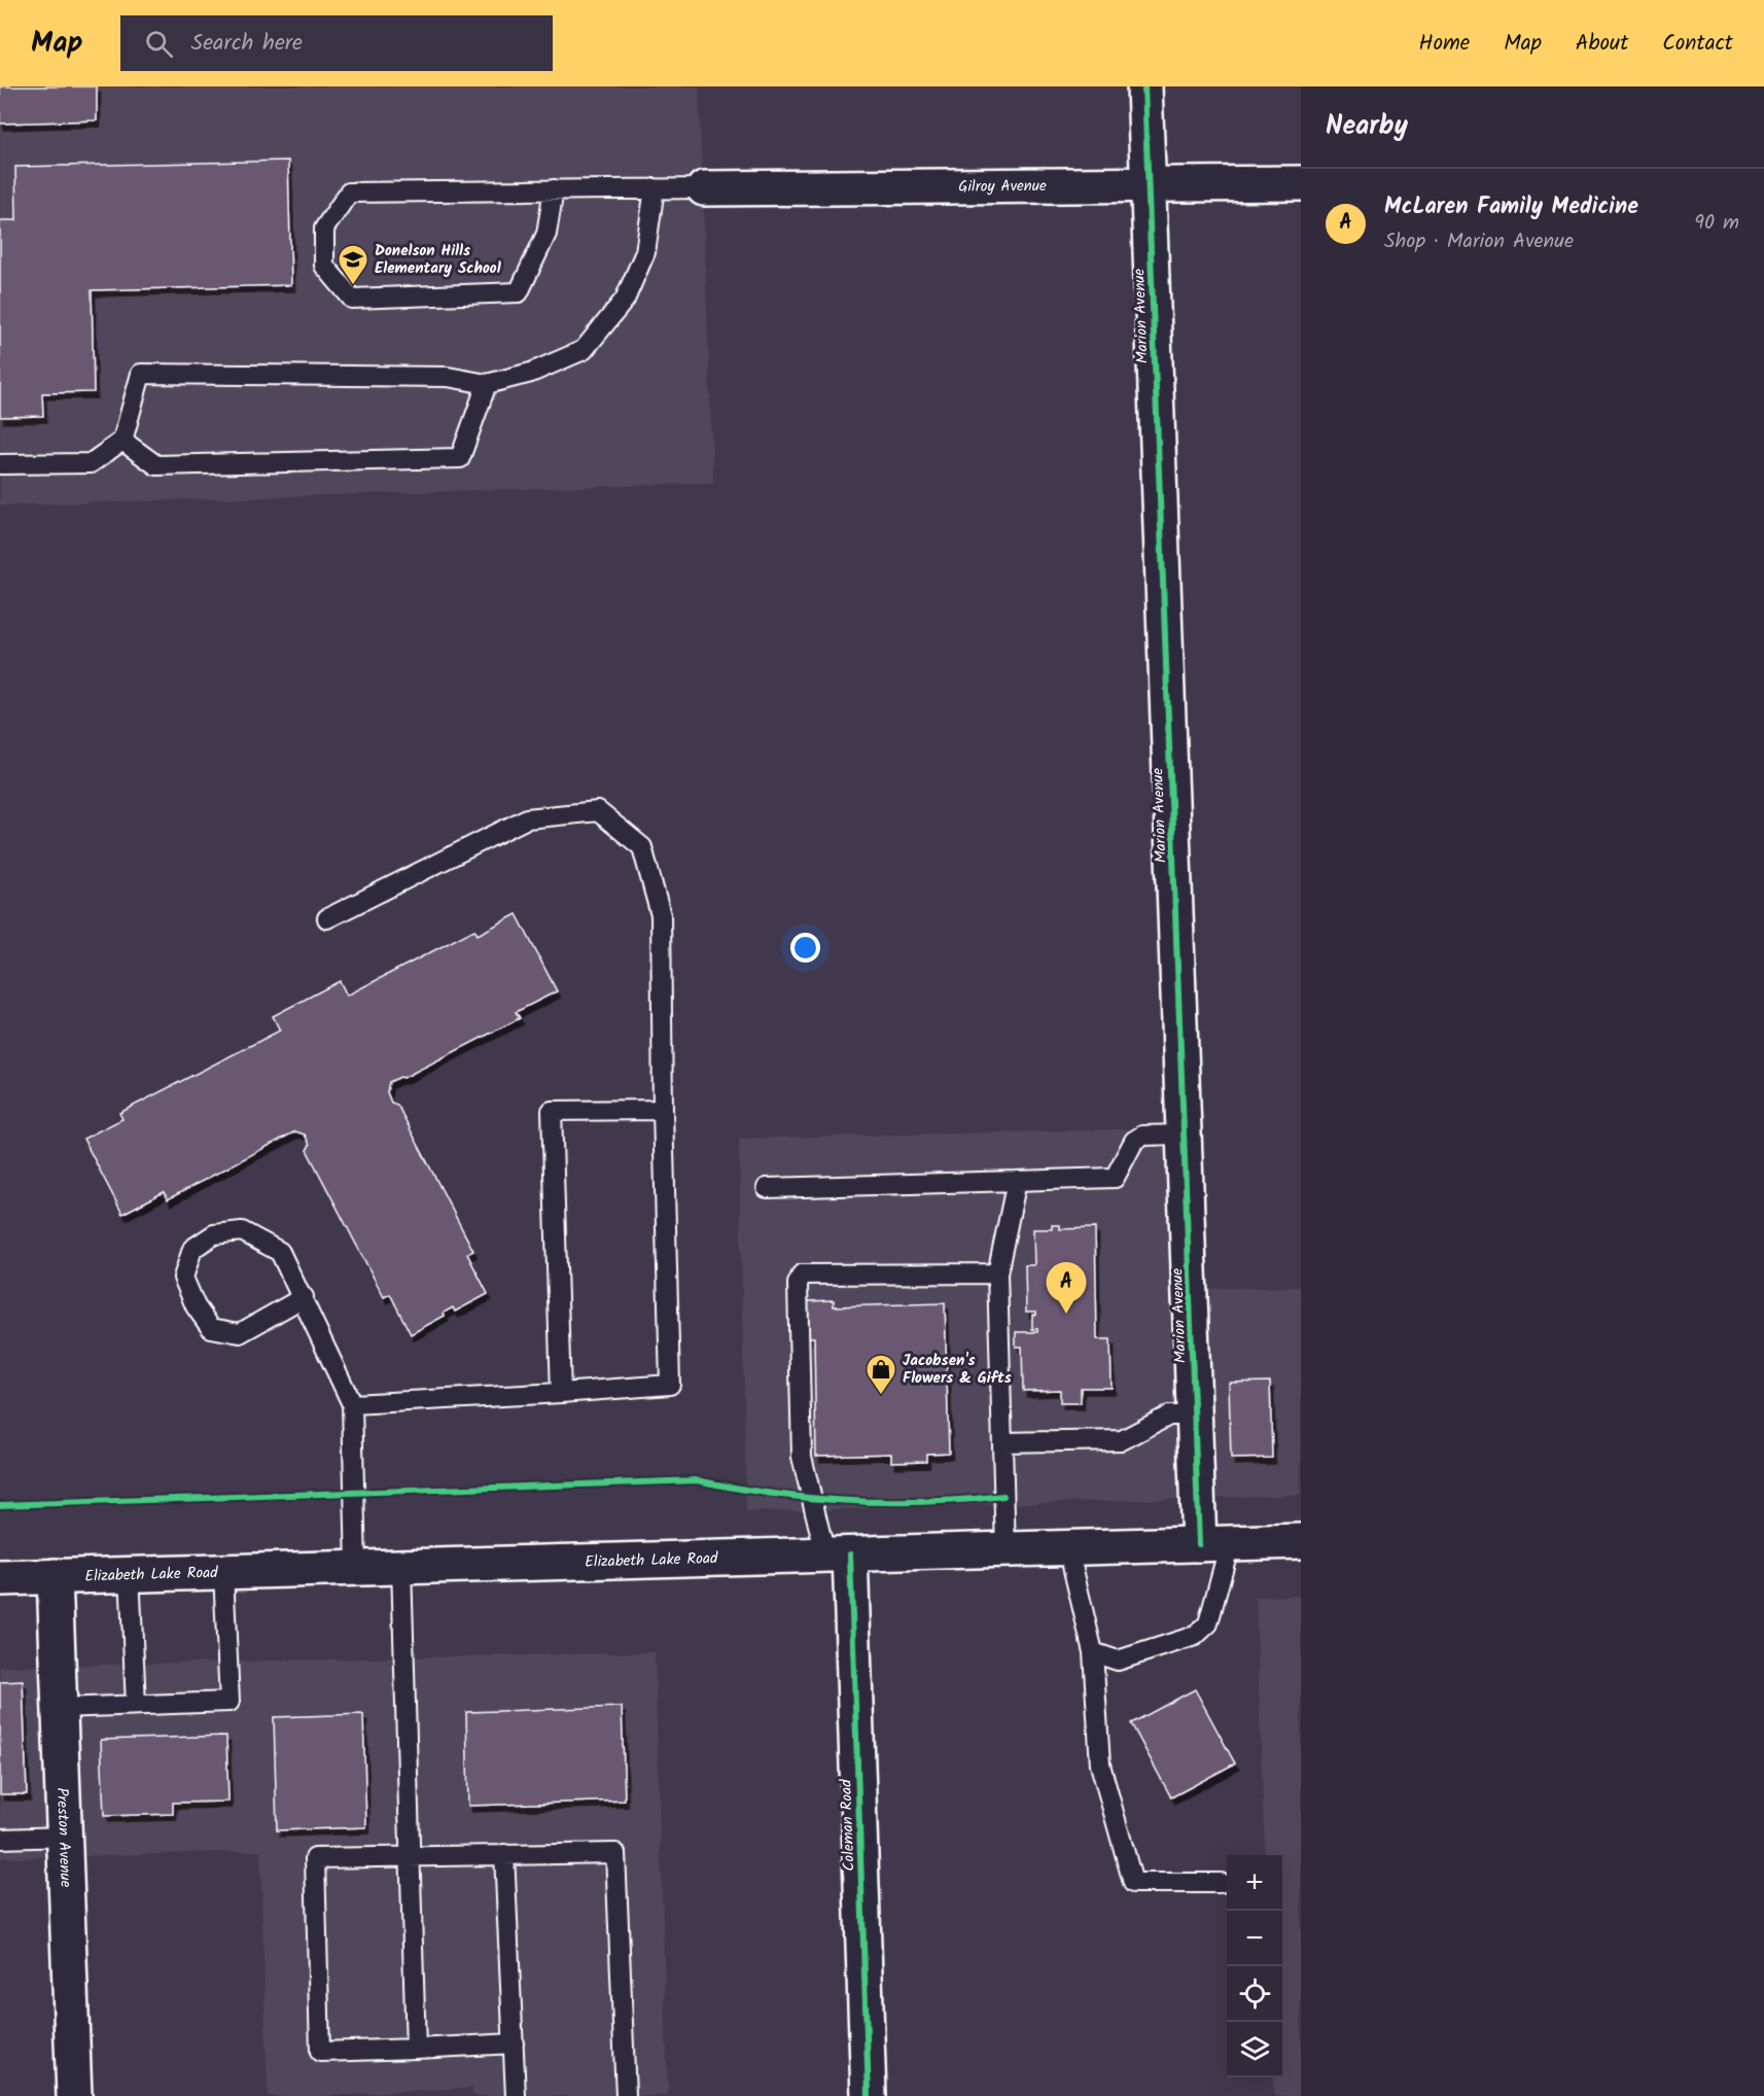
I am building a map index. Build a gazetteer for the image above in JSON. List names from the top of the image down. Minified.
{"streets":{"street":["Gilroy Avenue","Marion Avenue","Elizabeth Lake Road","Coleman Road","Preston Avenue"]},"crossings":[["Gilroy Avenue","Marion Avenue"],["Marion Avenue","Elizabeth Lake Road"],["Elizabeth Lake Road","Coleman Road"],["Elizabeth Lake Road","Preston Avenue"]],"places":{"school or university":["Donelson Hills Elementary School"],"shop":["Jacobsen's Flowers & Gifts"]},"page":{"header":"Map","search":"Search here","nav":["Home","Map","About","Contact"],"heading":"Nearby","list":[{"mark":"A","name":"McLaren Family Medicine","note":"Shop · Marion Avenue","value":"90 m"}],"pins":"A","map_buttons":["+","−"]}}
